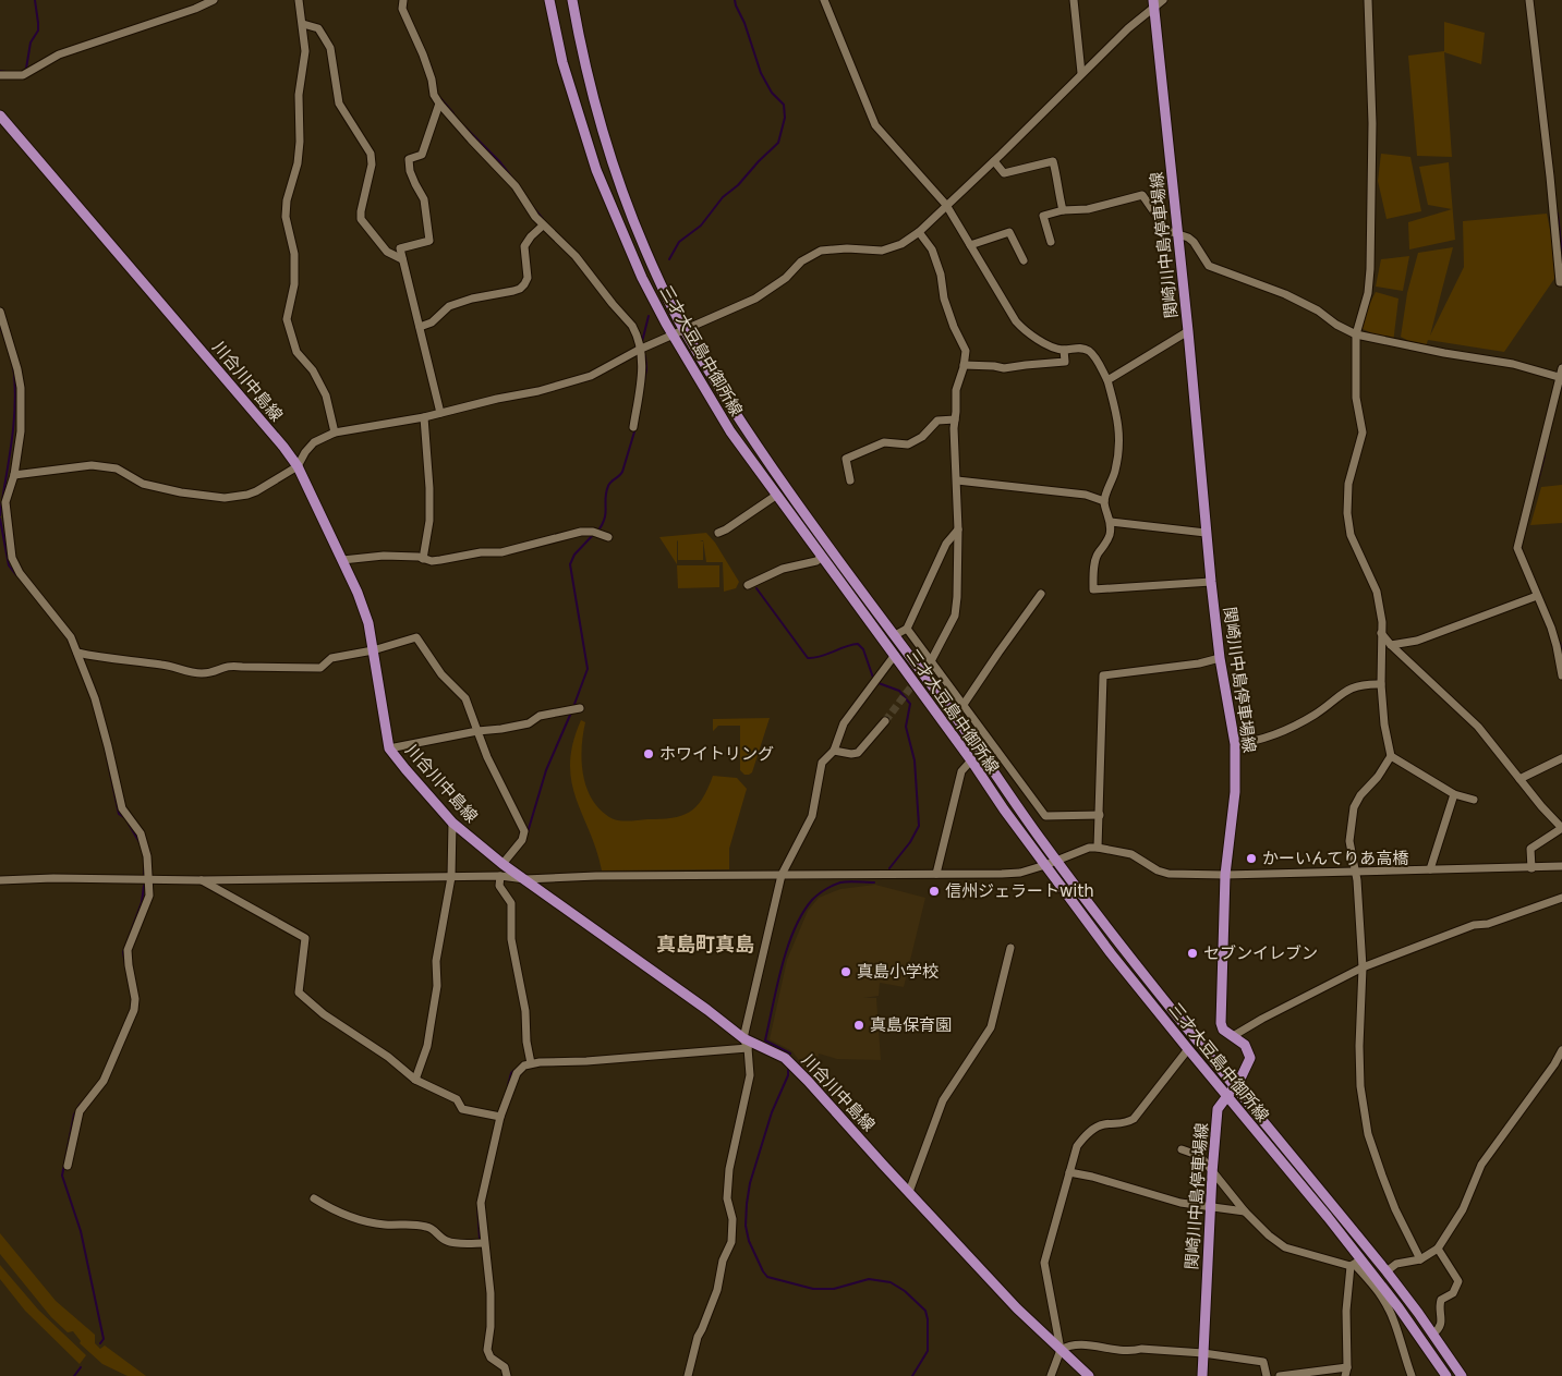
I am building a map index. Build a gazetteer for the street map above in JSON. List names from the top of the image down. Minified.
{"streets":{"main road":["関崎川中島停車場線","三才大豆島中御所線","川合川中島線"]},"crossings":[["関崎川中島停車場線","三才大豆島中御所線"]],"districts":["真島町真島"],"places":["ホワイトリング","かーいんてりあ高橋","信州ジェラートwith","セブンイレブン","真島小学校","真島保育園"]}
